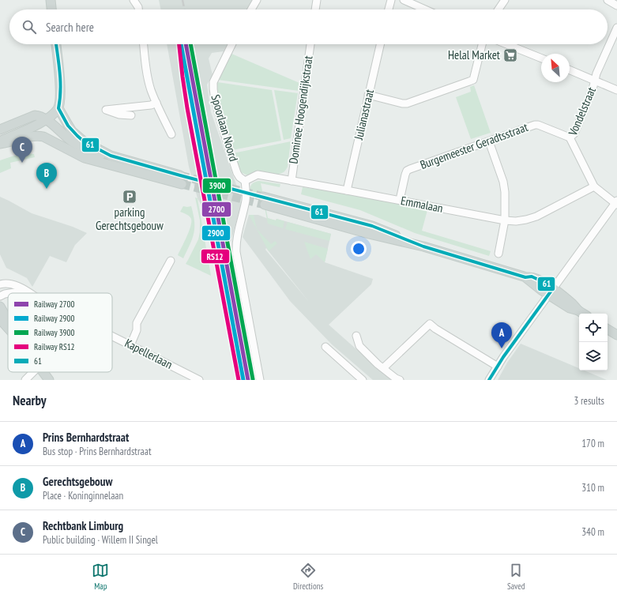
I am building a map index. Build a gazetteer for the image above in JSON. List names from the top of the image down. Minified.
{"streets":{"street":["Dominee Hoogendijkstraat","Vondelstraat","Julianastraat","Spoorlaan Noord","Burgemeester Geradtsstraat","Emmalaan","Kapellerlaan"]},"crossings":[["Dominee Hoogendijkstraat","Emmalaan"],["Vondelstraat","Burgemeester Geradtsstraat"],["Vondelstraat","Emmalaan"],["Julianastraat","Emmalaan"],["Spoorlaan Noord","Emmalaan"],["Burgemeester Geradtsstraat","Emmalaan"]],"places":{"supermarket":["Helal Market"],"parking":["parking Gerechtsgebouw"]},"lines":["rail line 2700","rail line 2900","rail line 3900","rail line RS12","transit line 61"],"legend":["Railway 2700","Railway 2900","Railway 3900","Railway RS12","61"],"north":"top left","page":{"search":"Search here","pins":["C","B","A"],"heading":["Nearby","3 results"],"list":[{"mark":"A","name":"Prins Bernhardstraat","note":"Bus stop · Prins Bernhardstraat","value":"170 m"},{"mark":"B","name":"Gerechtsgebouw","note":"Place · Koninginnelaan","value":"310 m"},{"mark":"C","name":"Rechtbank Limburg","note":"Public building · Willem II Singel","value":"340 m"}],"nav":["Map","Directions","Saved"]}}
